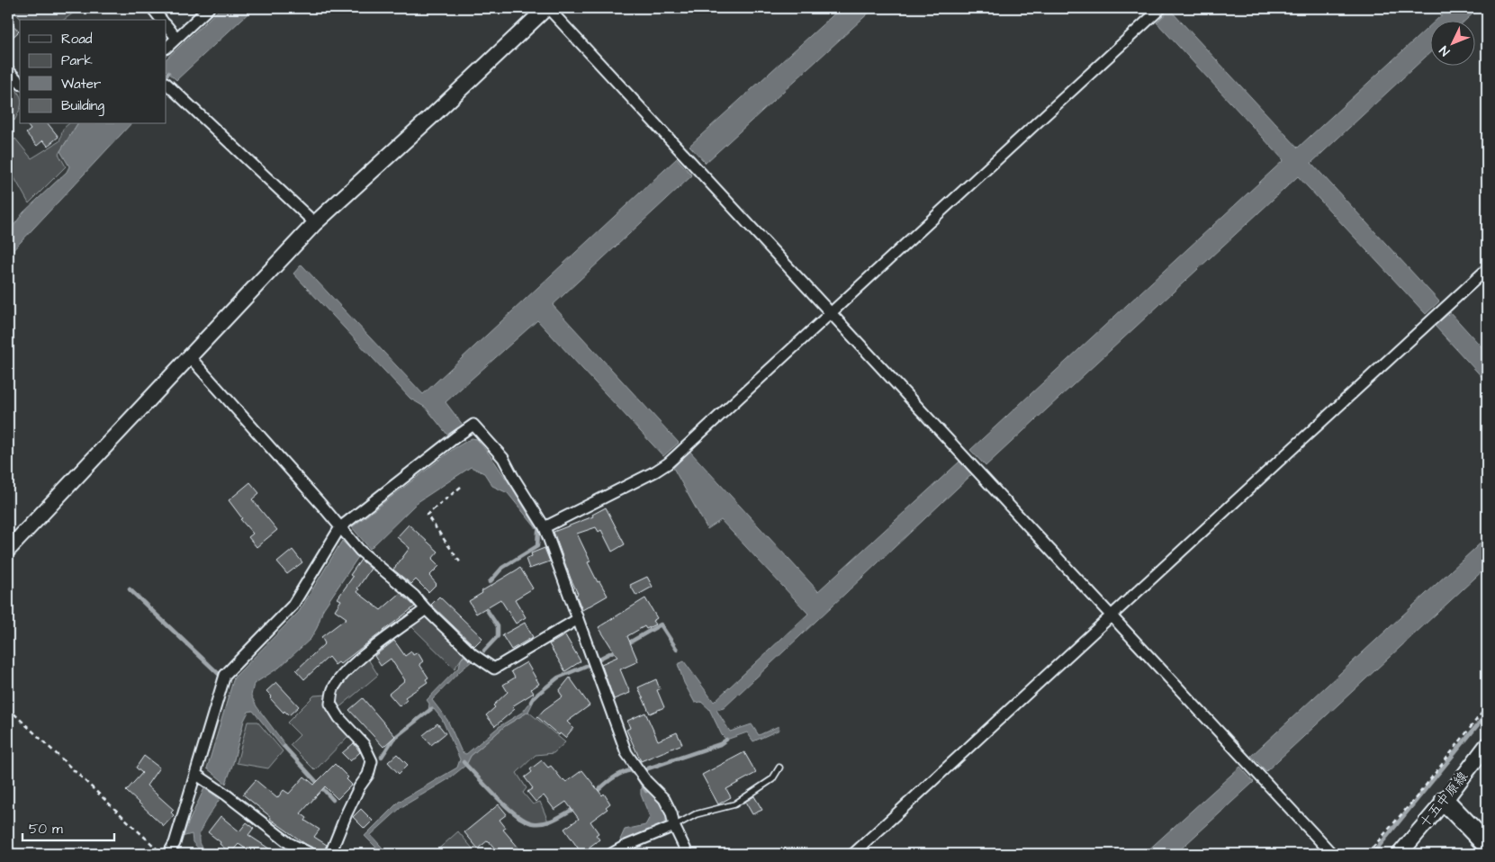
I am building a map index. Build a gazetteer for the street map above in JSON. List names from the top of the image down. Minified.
{"streets":{"street":["十五中原線"]},"legend":["Road","Park","Water","Building"],"scale_bar":"50 m","north":"bottom left"}
